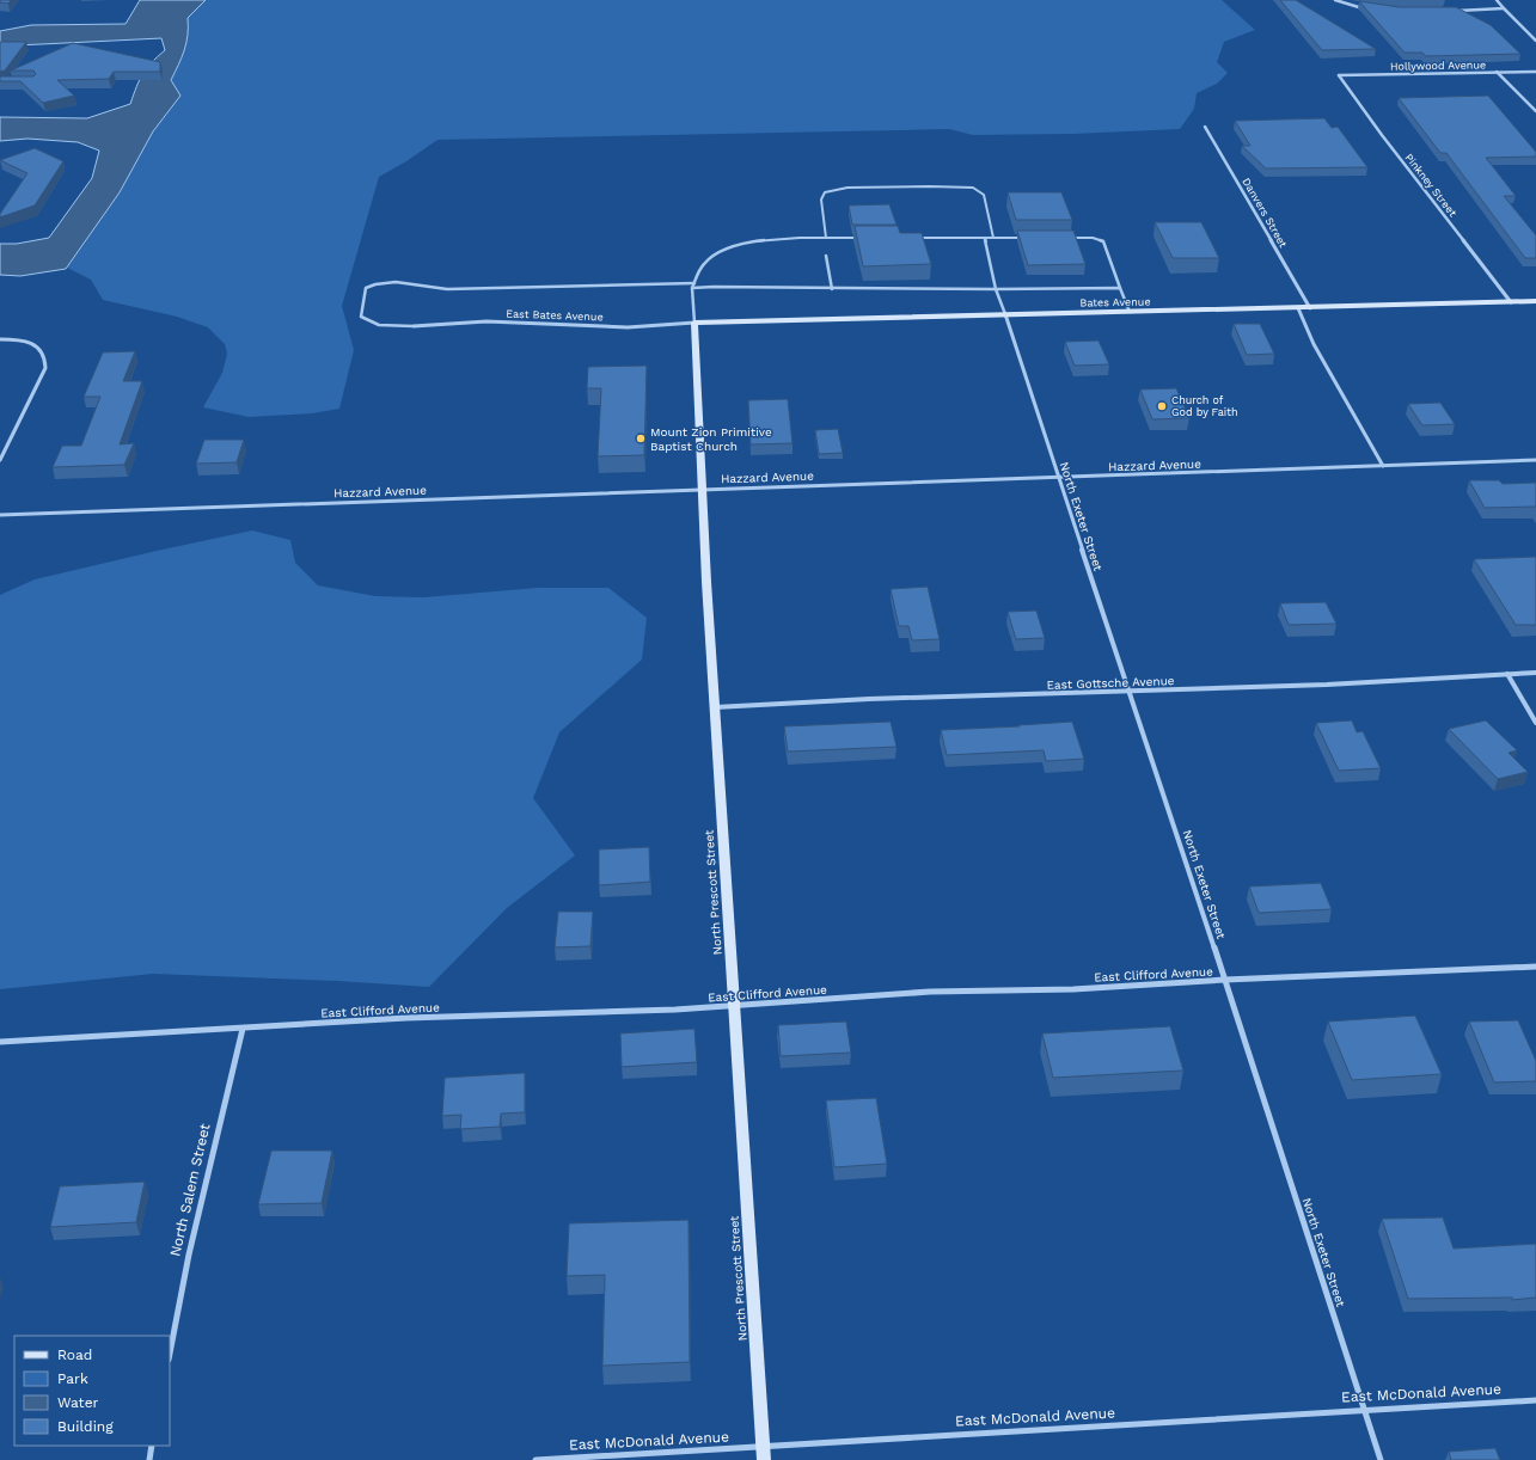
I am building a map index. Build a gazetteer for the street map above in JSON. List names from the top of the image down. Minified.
{"streets":{"street":["Hollywood Avenue","Pinkney Street","Danvers Street","Bates Avenue","East Bates Avenue","Hazzard Avenue","North Exeter Street","East Gottsche Avenue","North Prescott Street","East Clifford Avenue","North Salem Street","East McDonald Avenue"]},"crossings":[["Hollywood Avenue","Pinkney Street"],["Pinkney Street","Bates Avenue"],["Danvers Street","Bates Avenue"],["Bates Avenue","East Bates Avenue"],["Bates Avenue","North Exeter Street"],["Bates Avenue","North Prescott Street"],["East Bates Avenue","North Prescott Street"],["Hazzard Avenue","North Exeter Street"],["Hazzard Avenue","North Prescott Street"],["North Exeter Street","East Gottsche Avenue"],["North Exeter Street","East Clifford Avenue"],["North Exeter Street","East McDonald Avenue"],["East Gottsche Avenue","North Prescott Street"],["North Prescott Street","East Clifford Avenue"],["North Prescott Street","East McDonald Avenue"],["East Clifford Avenue","North Salem Street"]],"places":["Church of God by Faith","Mount Zion Primitive Baptist Church"],"legend":["Road","Park","Water","Building"]}
